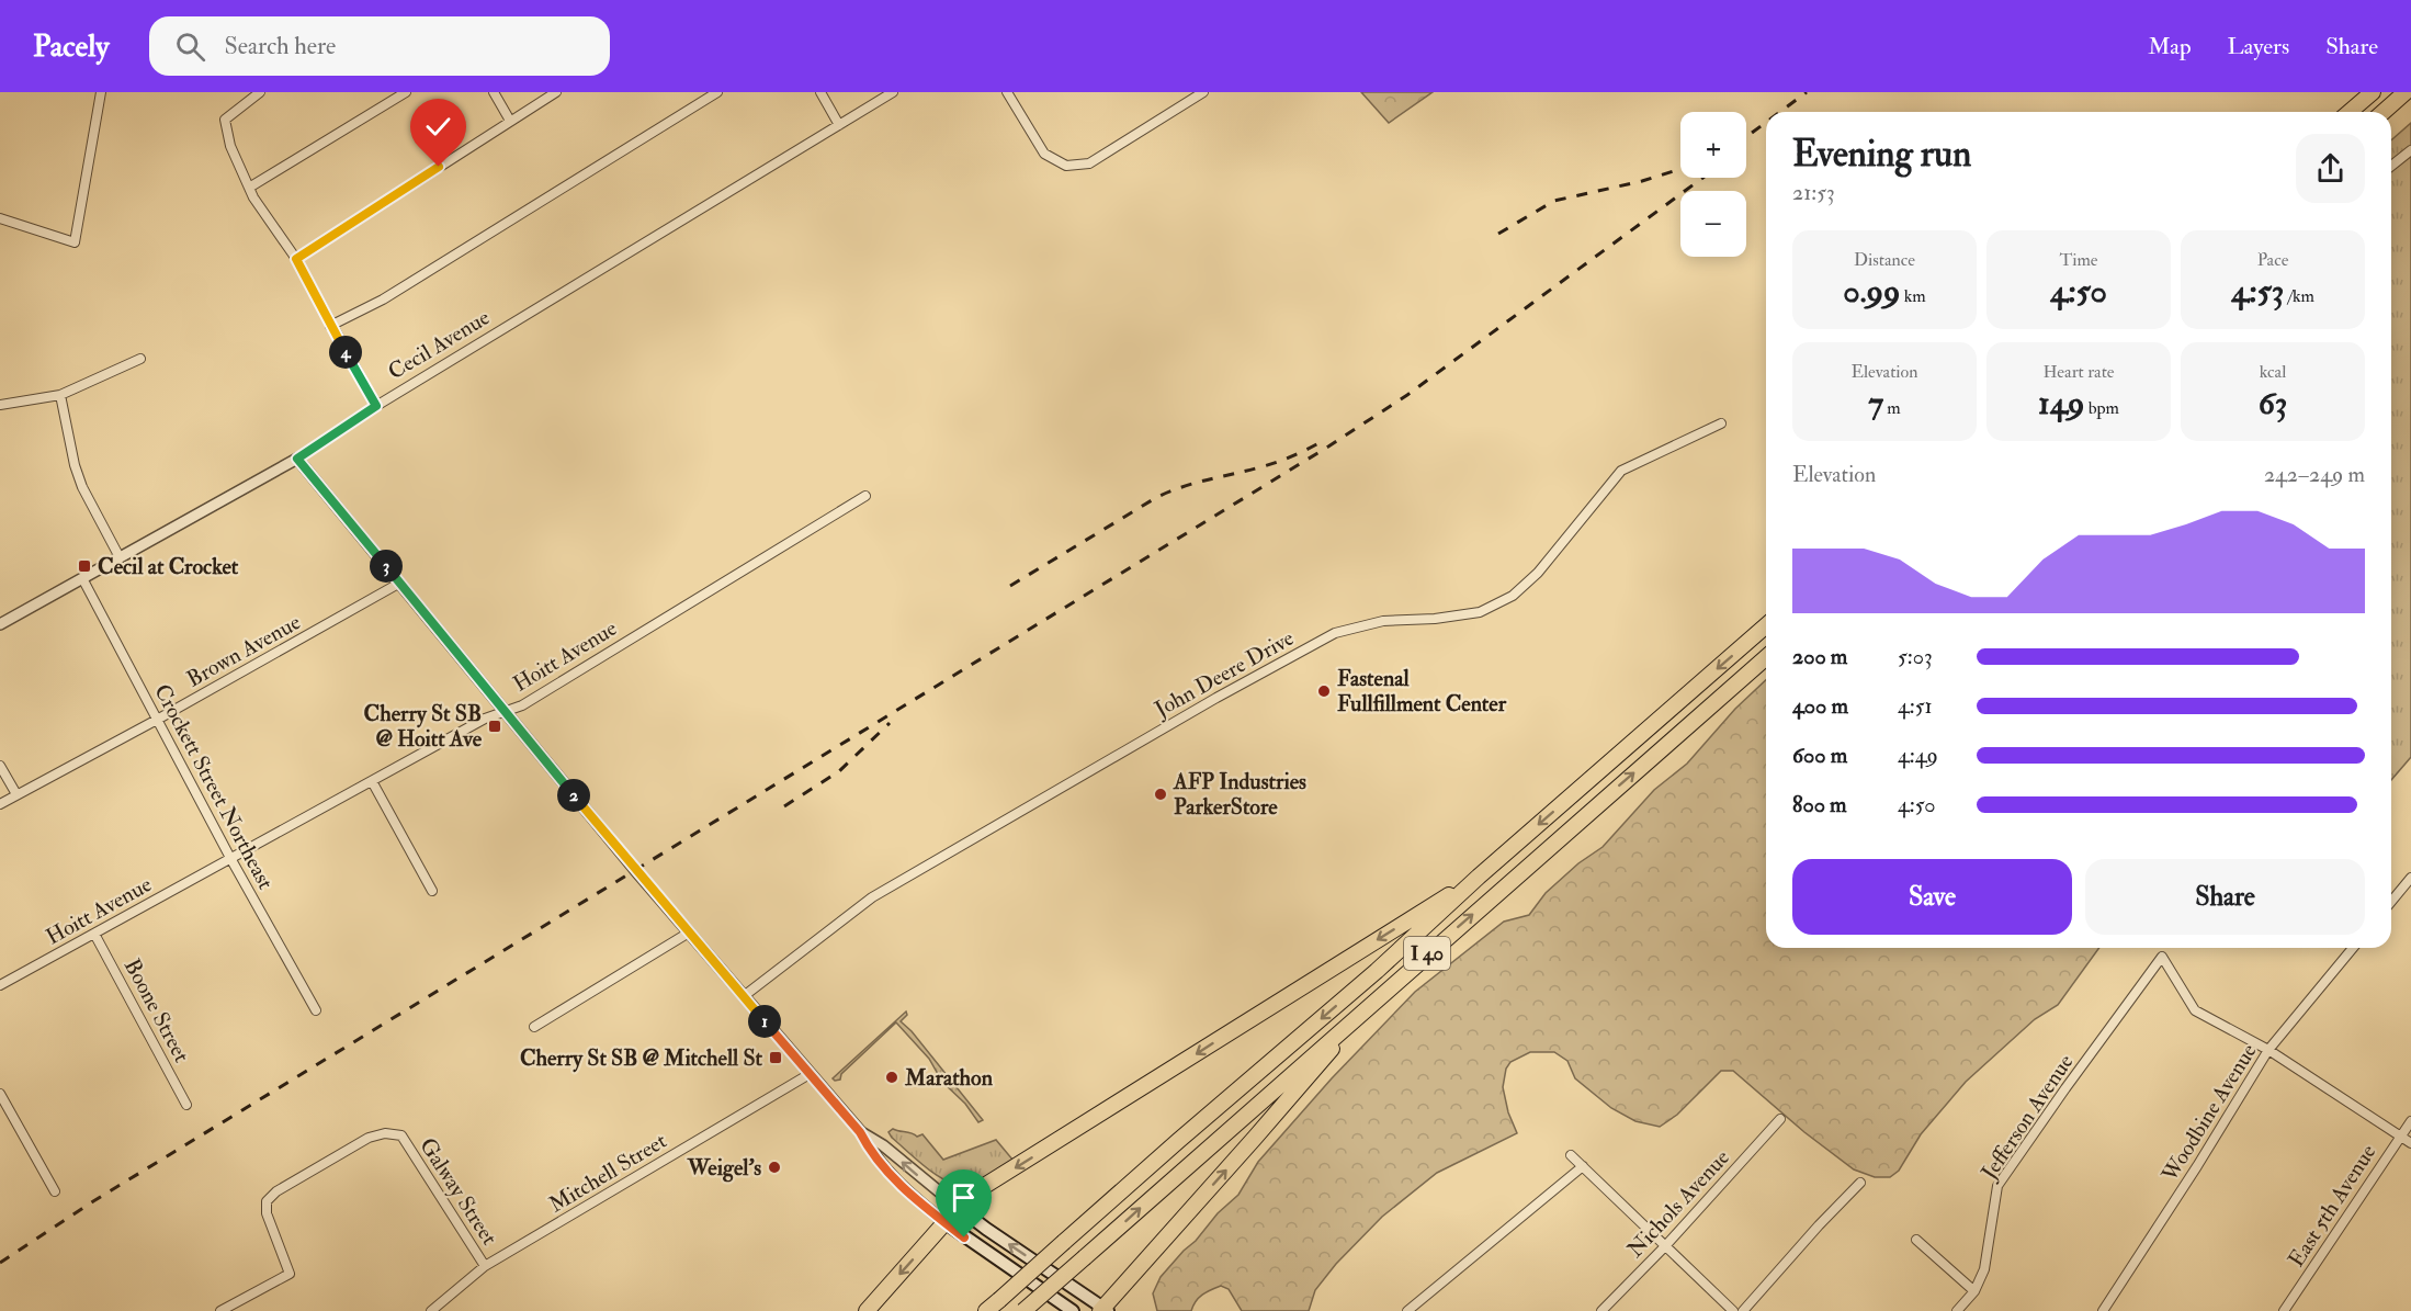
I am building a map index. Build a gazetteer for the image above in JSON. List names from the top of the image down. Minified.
{"streets":{"highway":["I 40"],"street":["Cecil Avenue","Brown Avenue","Hoitt Avenue","John Deere Drive","Crockett Street Northeast","Boone Street","Woodbine Avenue","Jefferson Avenue","Mitchell Street","Galway Street","Nichols Avenue","East 5th Avenue"]},"crossings":[["Cecil Avenue","Crockett Street Northeast"],["Brown Avenue","Crockett Street Northeast"],["Hoitt Avenue","Crockett Street Northeast"],["Hoitt Avenue","Boone Street"],["Woodbine Avenue","Jefferson Avenue"],["Mitchell Street","Galway Street"]],"places":{"transit":["Cecil at Crocket","Cherry St SB @ Hoitt Ave","Cherry St SB @ Mitchell St"],"other":["Fastenal Fullfillment Center","AFP Industries ParkerStore","Marathon","Weigel's"]},"page":{"header":"Pacely","search":"Search here","nav":["Map","Layers","Share"],"map_buttons":["+","−"],"heading":["Evening run","21:53"],"stats":[["Distance","0.99 km"],["Time","4:50"],["Pace","4:53 /km"],["Elevation","7 m"],["Heart rate","149 bpm"],["kcal","63"]],"pins":["4","3","2","1"],"chart":["Elevation","242–249 m"],"list":[{"name":"200 m","note":"5:03"},{"name":"400 m","note":"4:51"},{"name":"600 m","note":"4:49"},{"name":"800 m","note":"4:50"}],"buttons":["Save","Share"]}}
